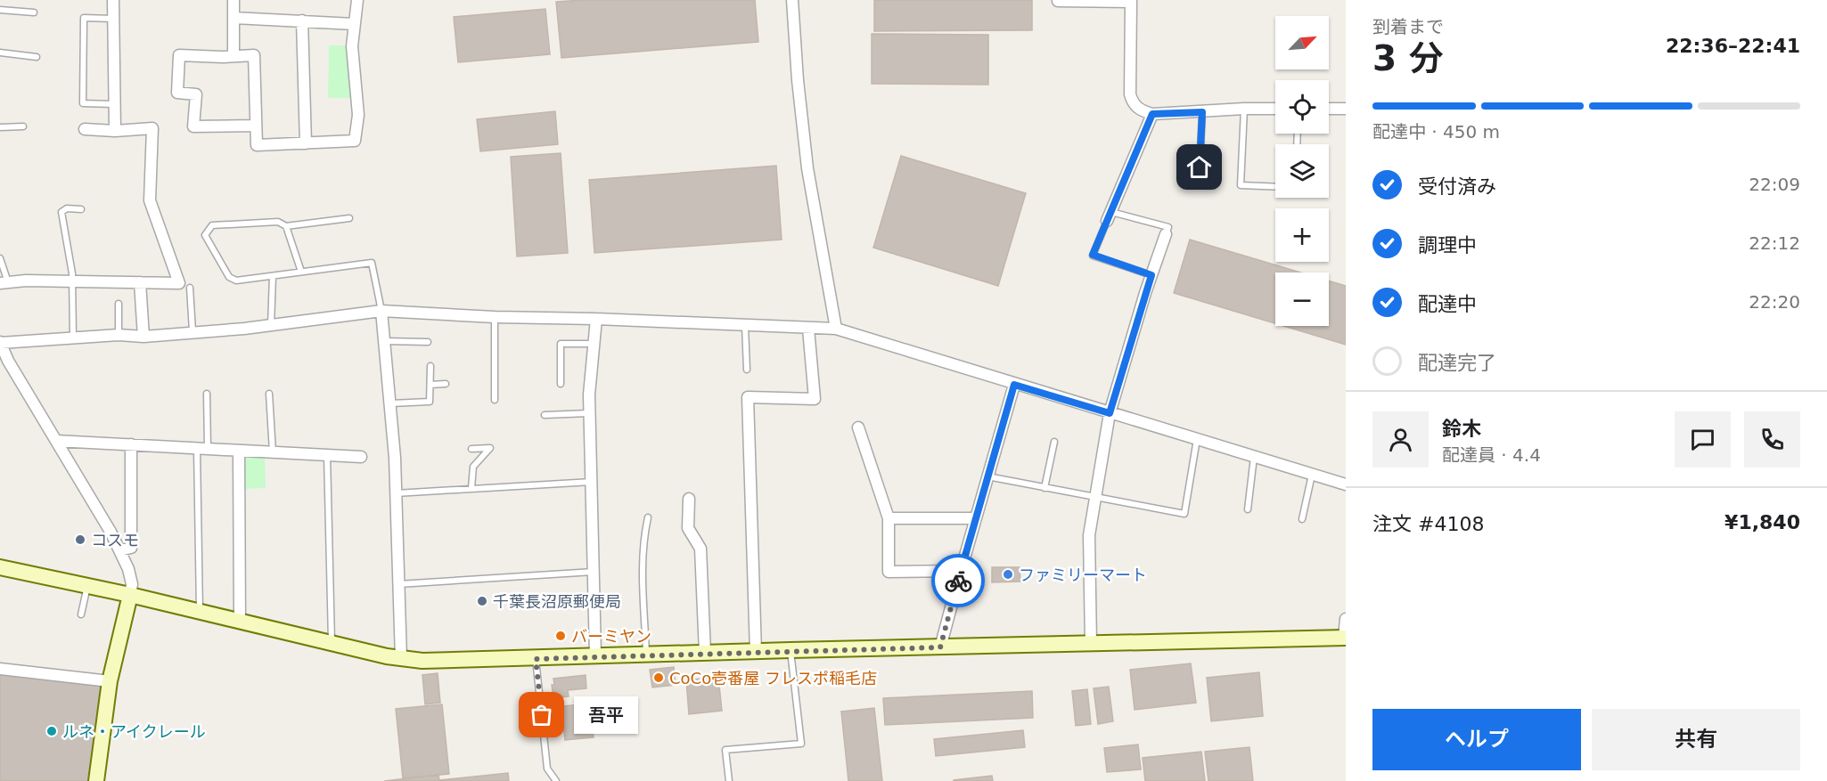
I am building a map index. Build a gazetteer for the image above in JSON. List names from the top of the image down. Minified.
{"places":["コスモ","ファミリーマート","千葉長沼原郵便局","バーミヤン","CoCo壱番屋 フレスポ稲毛店","吾平","ルネ・アイクレール"],"north":"top right","page":{"heading":["3 分","到着まで","22:36–22:41"],"panel":["鈴木","配達員 · 4.4","注文 #4108","¥1,840"],"map_buttons":["+","−"],"bar":"配達中 · 450 m","list":[["受付済み","22:09"],["調理中","22:12"],["配達中","22:20"],"配達完了"],"bubble":"吾平","buttons":["ヘルプ","共有"]}}
